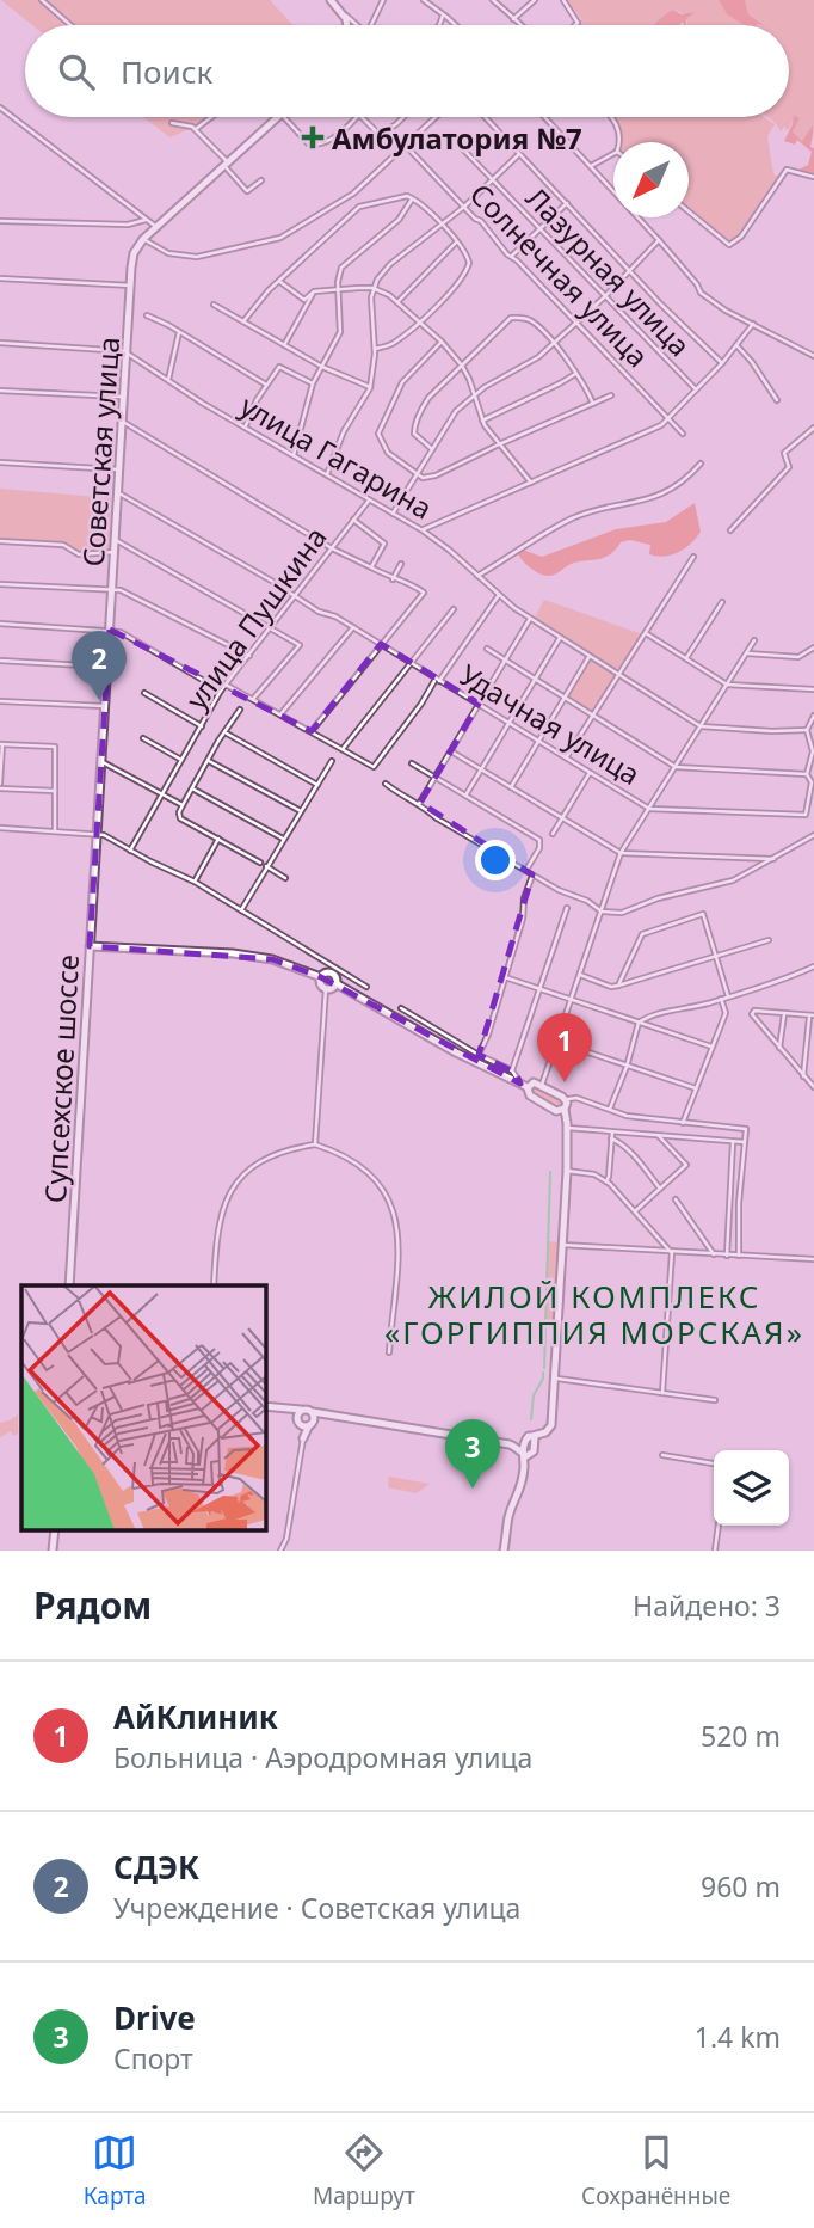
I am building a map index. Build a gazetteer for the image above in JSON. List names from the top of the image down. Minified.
{"streets":{"street":["Лазурная улица","Солнечная улица","Советская улица","улица Гагарина","улица Пушкина","Удачная улица","Супсехское шоссе"]},"crossings":[["Советская улица","улица Гагарина"],["Советская улица","Удачная улица"],["Советская улица","Супсехское шоссе"],["улица Гагарина","улица Пушкина"],["улица Пушкина","Удачная улица"]],"districts":["ЖИЛОЙ КОМПЛЕКС «ГОРГИППИЯ МОРСКАЯ»"],"places":{"health":["Амбулатория №7"]},"north":"bottom left","page":{"search":"Поиск","pins":["2","1","3"],"heading":["Рядом","Найдено: 3"],"list":[{"mark":"1","name":"АйКлиник","note":"Больница · Аэродромная улица","value":"520 m"},{"mark":"2","name":"СДЭК","note":"Учреждение · Советская улица","value":"960 m"},{"mark":"3","name":"Drive","note":"Спорт","value":"1.4 km"}],"nav":["Карта","Маршрут","Сохранённые"]}}
